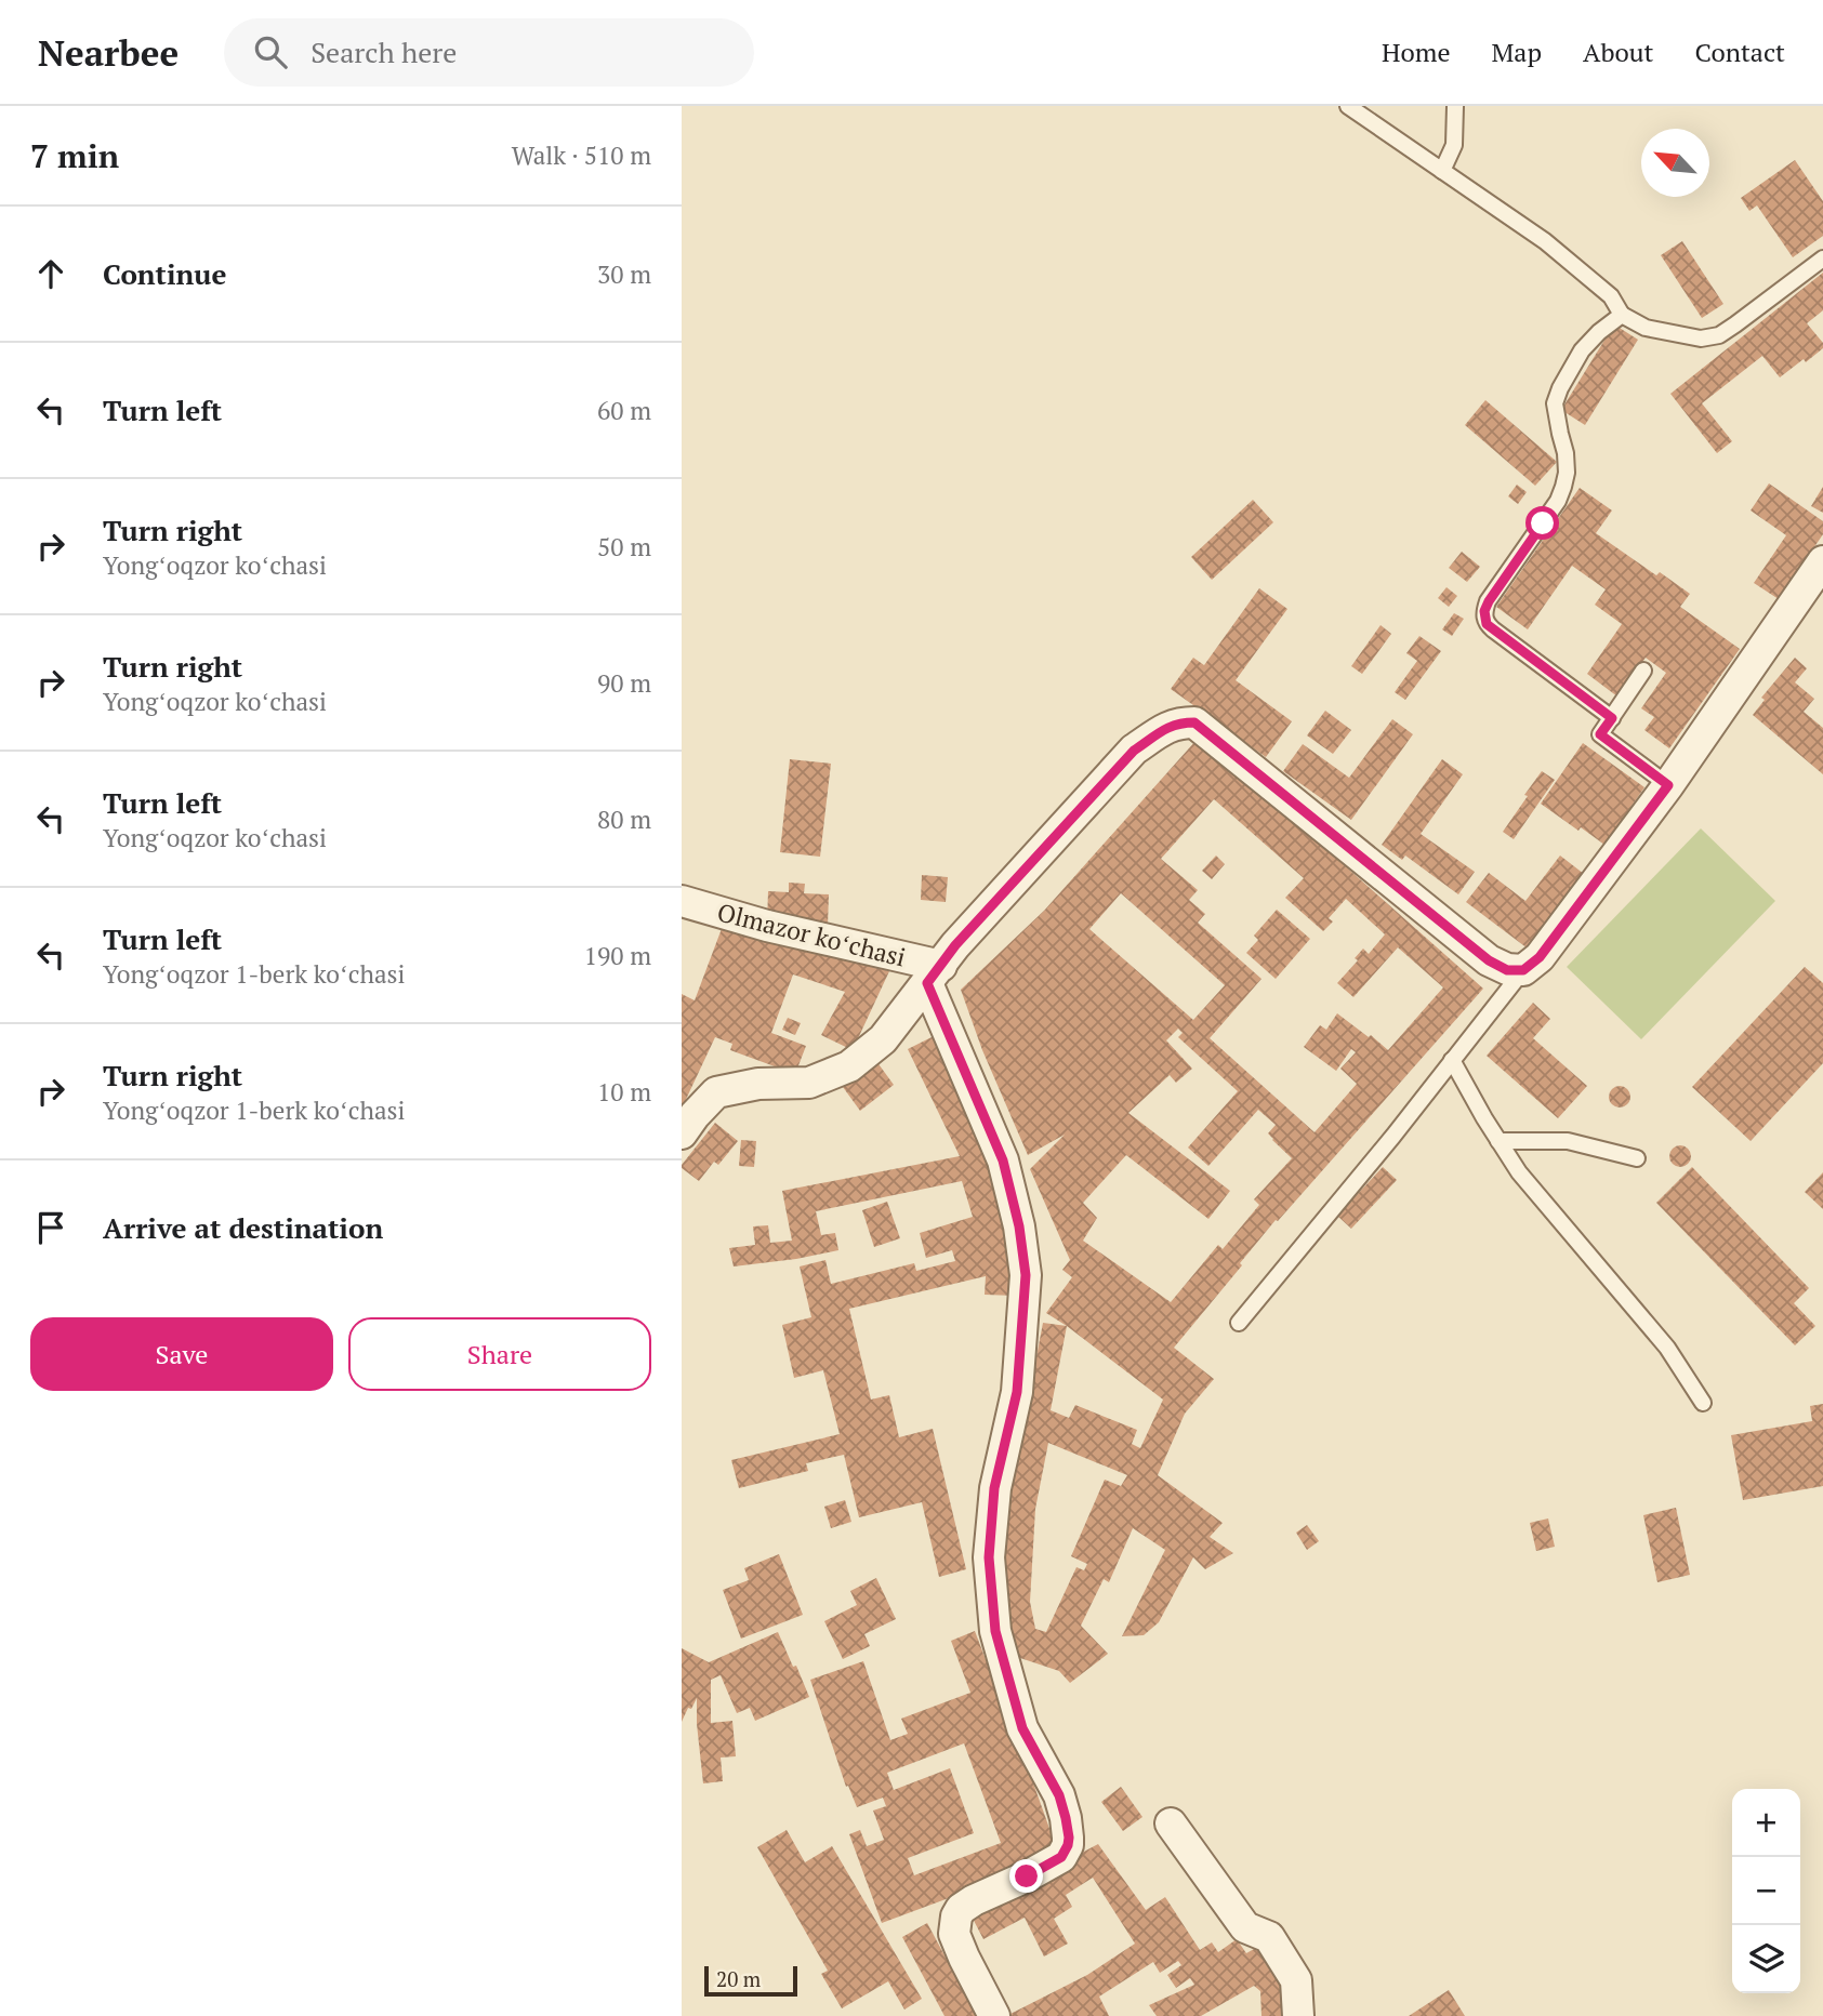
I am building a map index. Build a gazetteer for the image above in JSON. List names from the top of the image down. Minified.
{"streets":{"street":["Olmazor koʻchasi"]},"scale_bar":"20 m","north":"top left","page":{"header":"Nearbee","search":"Search here","nav":["Home","Map","About","Contact"],"heading":["7 min","Walk · 510 m"],"list":[["Continue","30 m"],["Turn left","60 m"],["Turn right","Yongʻoqzor koʻchasi","50 m"],["Turn right","Yongʻoqzor koʻchasi","90 m"],["Turn left","Yongʻoqzor koʻchasi","80 m"],["Turn left","Yongʻoqzor 1-berk koʻchasi","190 m"],["Turn right","Yongʻoqzor 1-berk koʻchasi","10 m"],"Arrive at destination"],"buttons":["Save","Share"],"map_buttons":["+","−"],"scale":"20 m"}}
